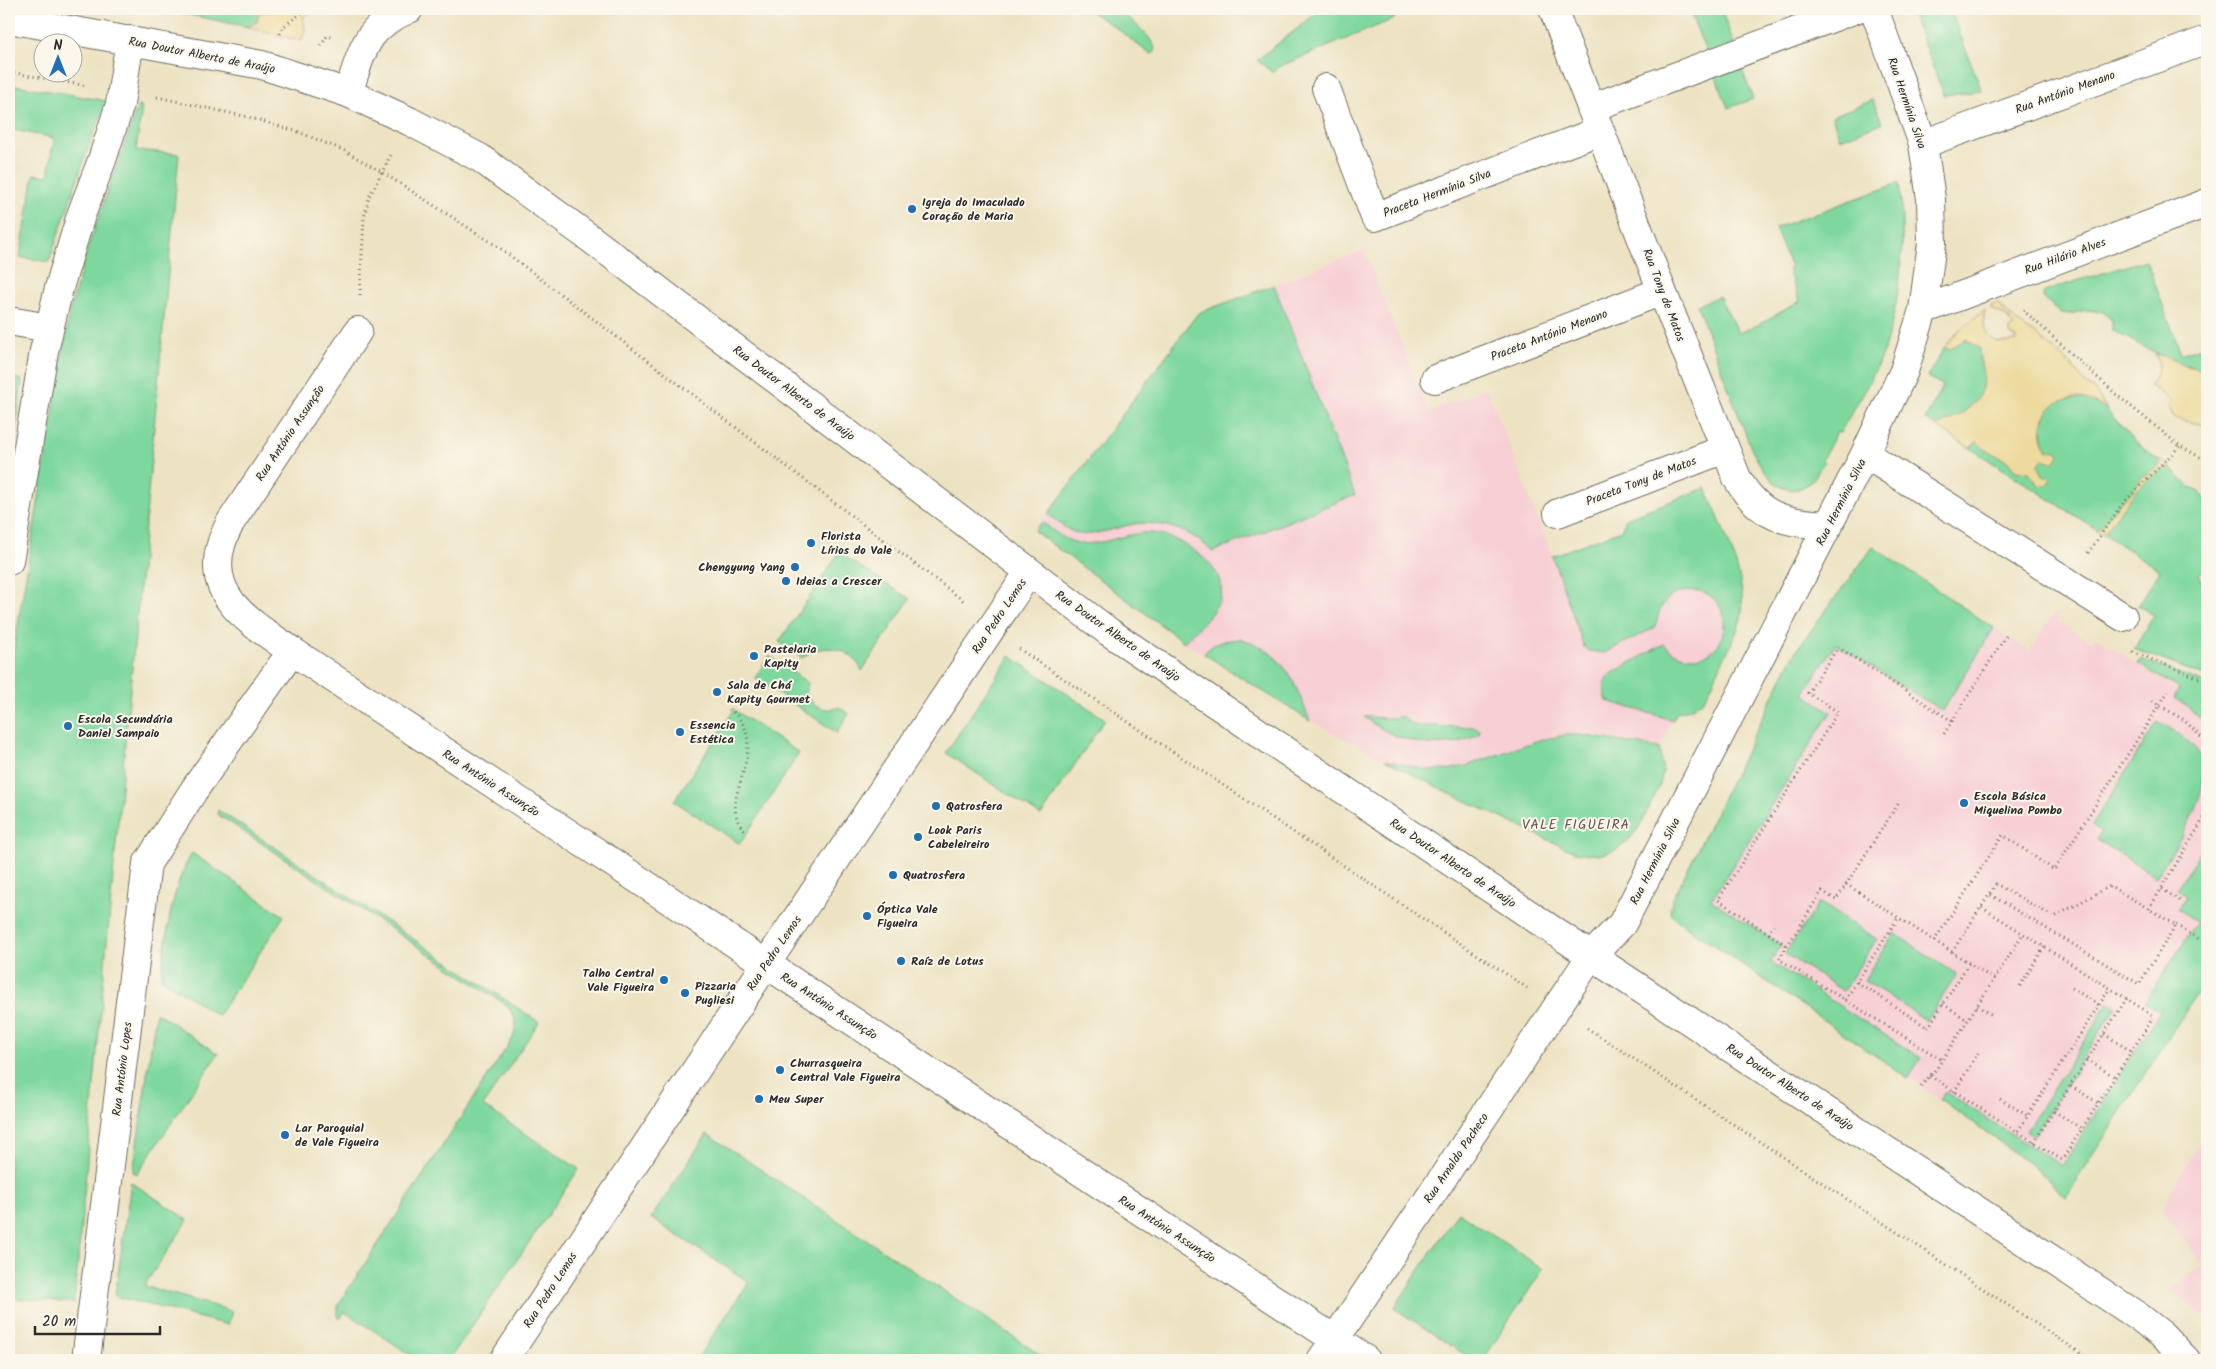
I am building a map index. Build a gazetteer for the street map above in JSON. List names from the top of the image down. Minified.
{"streets":{"street":["Rua Doutor Alberto de Araújo","Rua António Menano","Rua Hermínia Silva","Praceta Hermínia Silva","Rua Hilário Alves","Rua Tony de Matos","Praceta António Menano","Rua António Assunção","Praceta Tony de Matos","Rua Pedro Lemos","Rua António Lopes","Rua Arnaldo Pacheco"]},"crossings":[["Rua Doutor Alberto de Araújo","Rua Hermínia Silva"],["Rua Doutor Alberto de Araújo","Rua Pedro Lemos"],["Rua Doutor Alberto de Araújo","Rua Arnaldo Pacheco"],["Rua António Menano","Rua Hermínia Silva"],["Rua Hermínia Silva","Rua Hilário Alves"],["Rua Hermínia Silva","Rua Tony de Matos"],["Rua Hermínia Silva","Rua Arnaldo Pacheco"],["Praceta Hermínia Silva","Rua Tony de Matos"],["Rua Tony de Matos","Praceta António Menano"],["Rua Tony de Matos","Praceta Tony de Matos"],["Rua António Assunção","Rua Pedro Lemos"],["Rua António Assunção","Rua António Lopes"],["Rua António Assunção","Rua Arnaldo Pacheco"]],"districts":["VALE FIGUEIRA"],"places":["Igreja do Imaculado Coração de Maria","Florista Lírios do Vale","Chengyung Yang","Ideias a Crescer","Pastelaria Kapity","Sala de Chá Kapity Gourmet","Escola Secundária Daniel Sampaio","Essencia Estética","Escola Básica Miquelina Pombo","Qatrosfera","Look Paris Cabeleireiro","Quatrosfera","Óptica Vale Figueira","Raíz de Lotus","Talho Central Vale Figueira","Pizzaria Pugliesi","Churrasqueira Central Vale Figueira","Meu Super","Lar Paroquial de Vale Figueira"],"scale_bar":"20 m","north":"top"}
